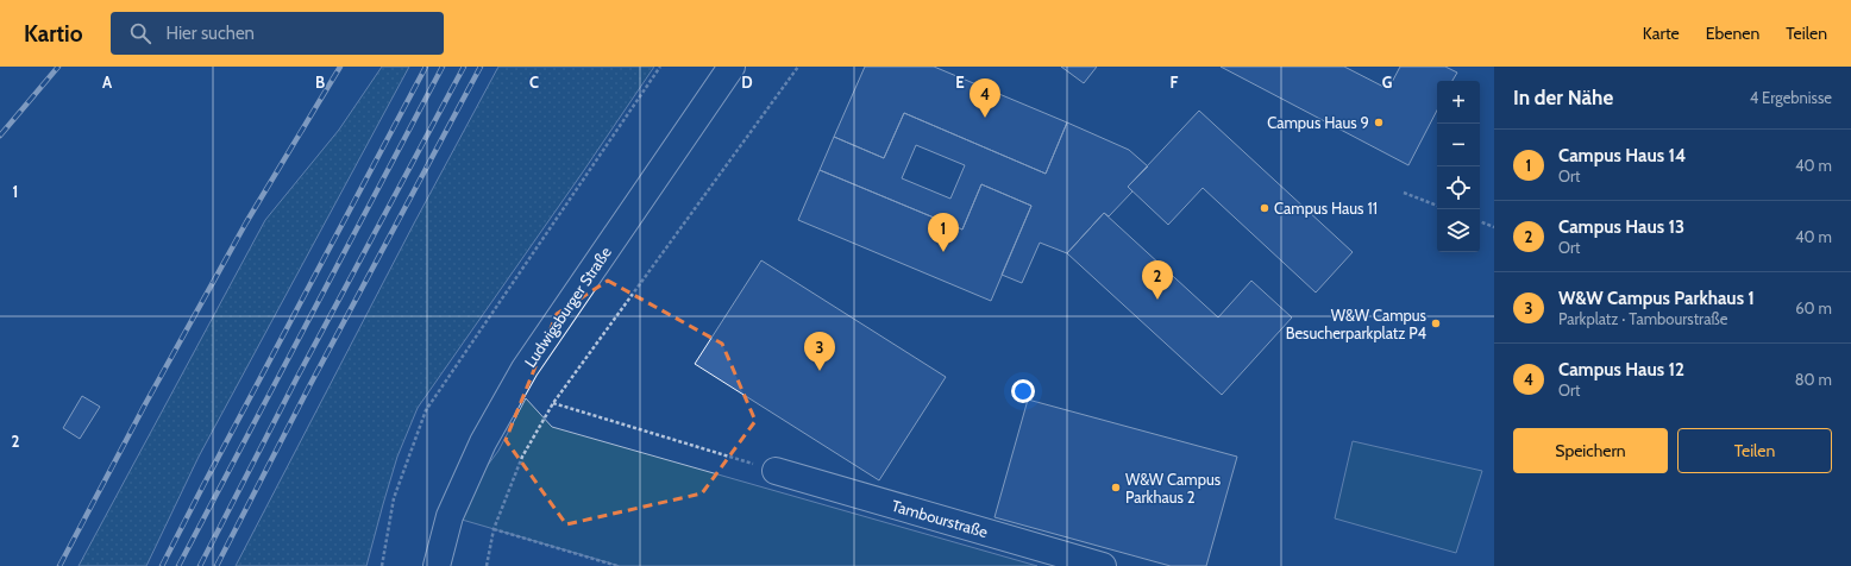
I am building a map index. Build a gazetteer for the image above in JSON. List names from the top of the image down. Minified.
{"streets":{"main road":["Ludwigsburger Straße","Tambourstraße"]},"places":["Campus Haus 9","Campus Haus 11","W&W Campus Besucherparkplatz P4","W&W Campus Parkhaus 2"],"page":{"header":"Kartio","search":"Hier suchen","nav":["Karte","Ebenen","Teilen"],"heading":["In der Nähe","4 Ergebnisse"],"pins":["4","1","2","3"],"map_buttons":["+","−"],"list":[{"mark":"1","name":"Campus Haus 14","note":"Ort","value":"40 m"},{"mark":"2","name":"Campus Haus 13","note":"Ort","value":"40 m"},{"mark":"3","name":"W&W Campus Parkhaus 1","note":"Parkplatz · Tambourstraße","value":"60 m"},{"mark":"4","name":"Campus Haus 12","note":"Ort","value":"80 m"}],"buttons":["Speichern","Teilen"]},"grid":{"columns":["A","B","C","D","E","F","G"],"rows":["1","2"]}}
